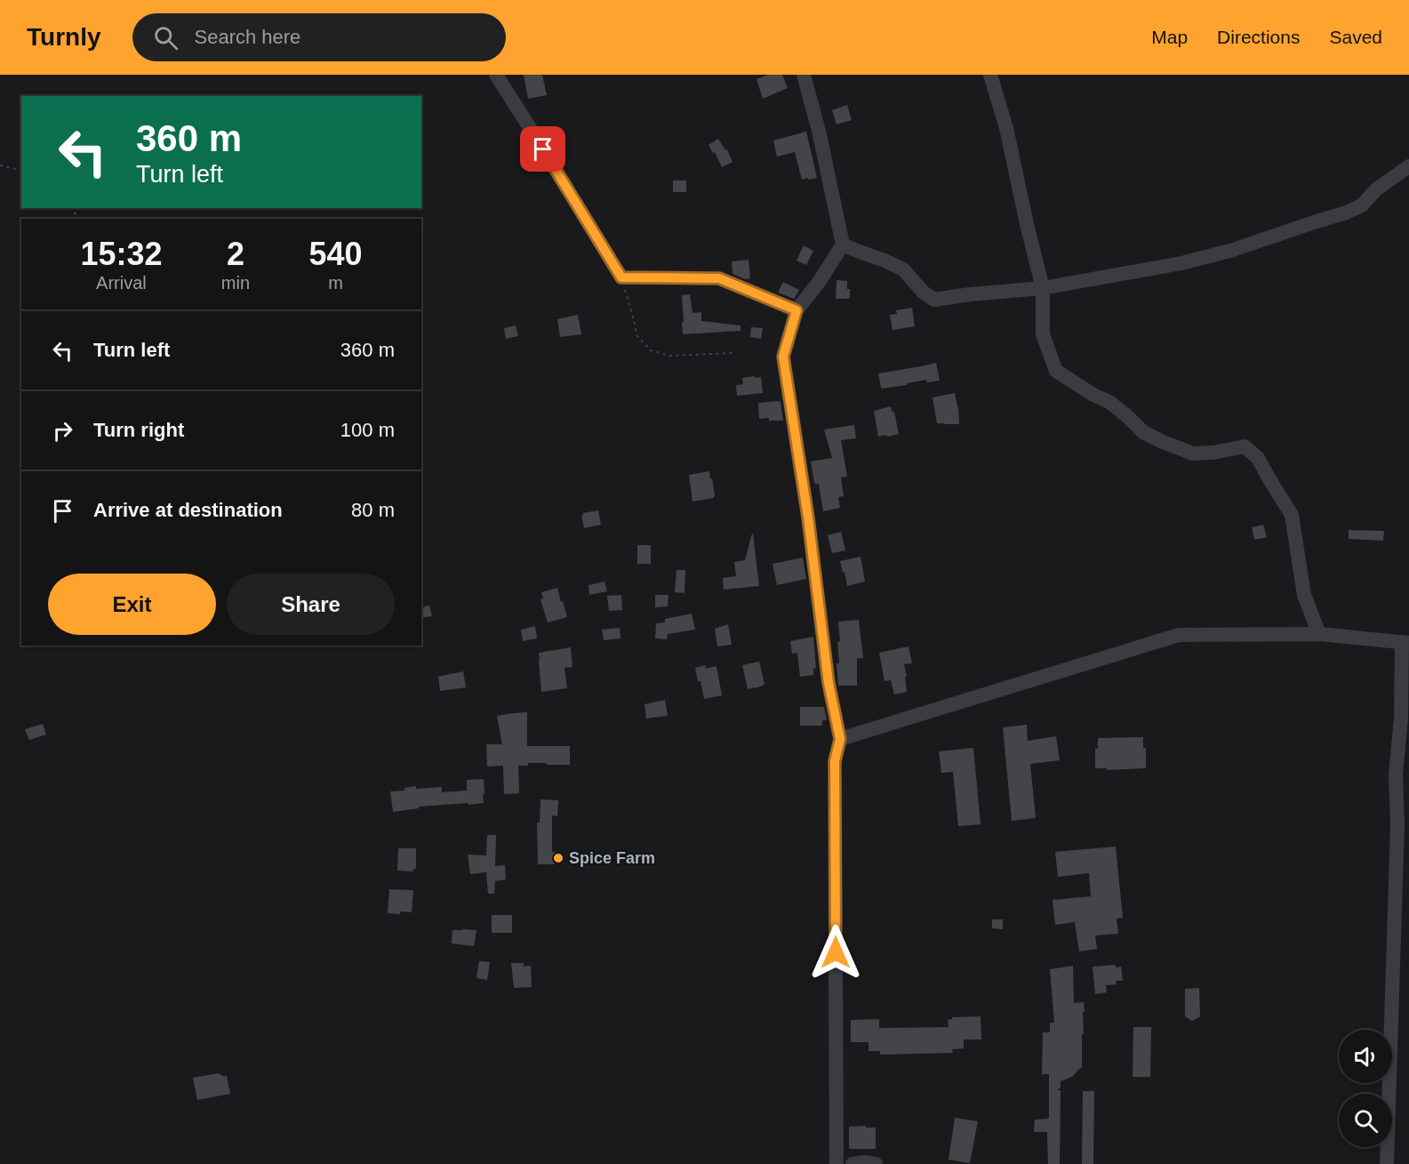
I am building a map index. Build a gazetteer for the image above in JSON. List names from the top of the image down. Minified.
{"places":["Spice Farm"],"page":{"header":"Turnly","search":"Search here","nav":["Map","Directions","Saved"],"turn":["360 m","Turn left"],"eta":["15:32","Arrival","2","min","540","m"],"list":[{"name":"Turn left","value":"360 m"},{"name":"Turn right","value":"100 m"},{"name":"Arrive at destination","value":"80 m"}],"buttons":["Exit","Share"]}}
